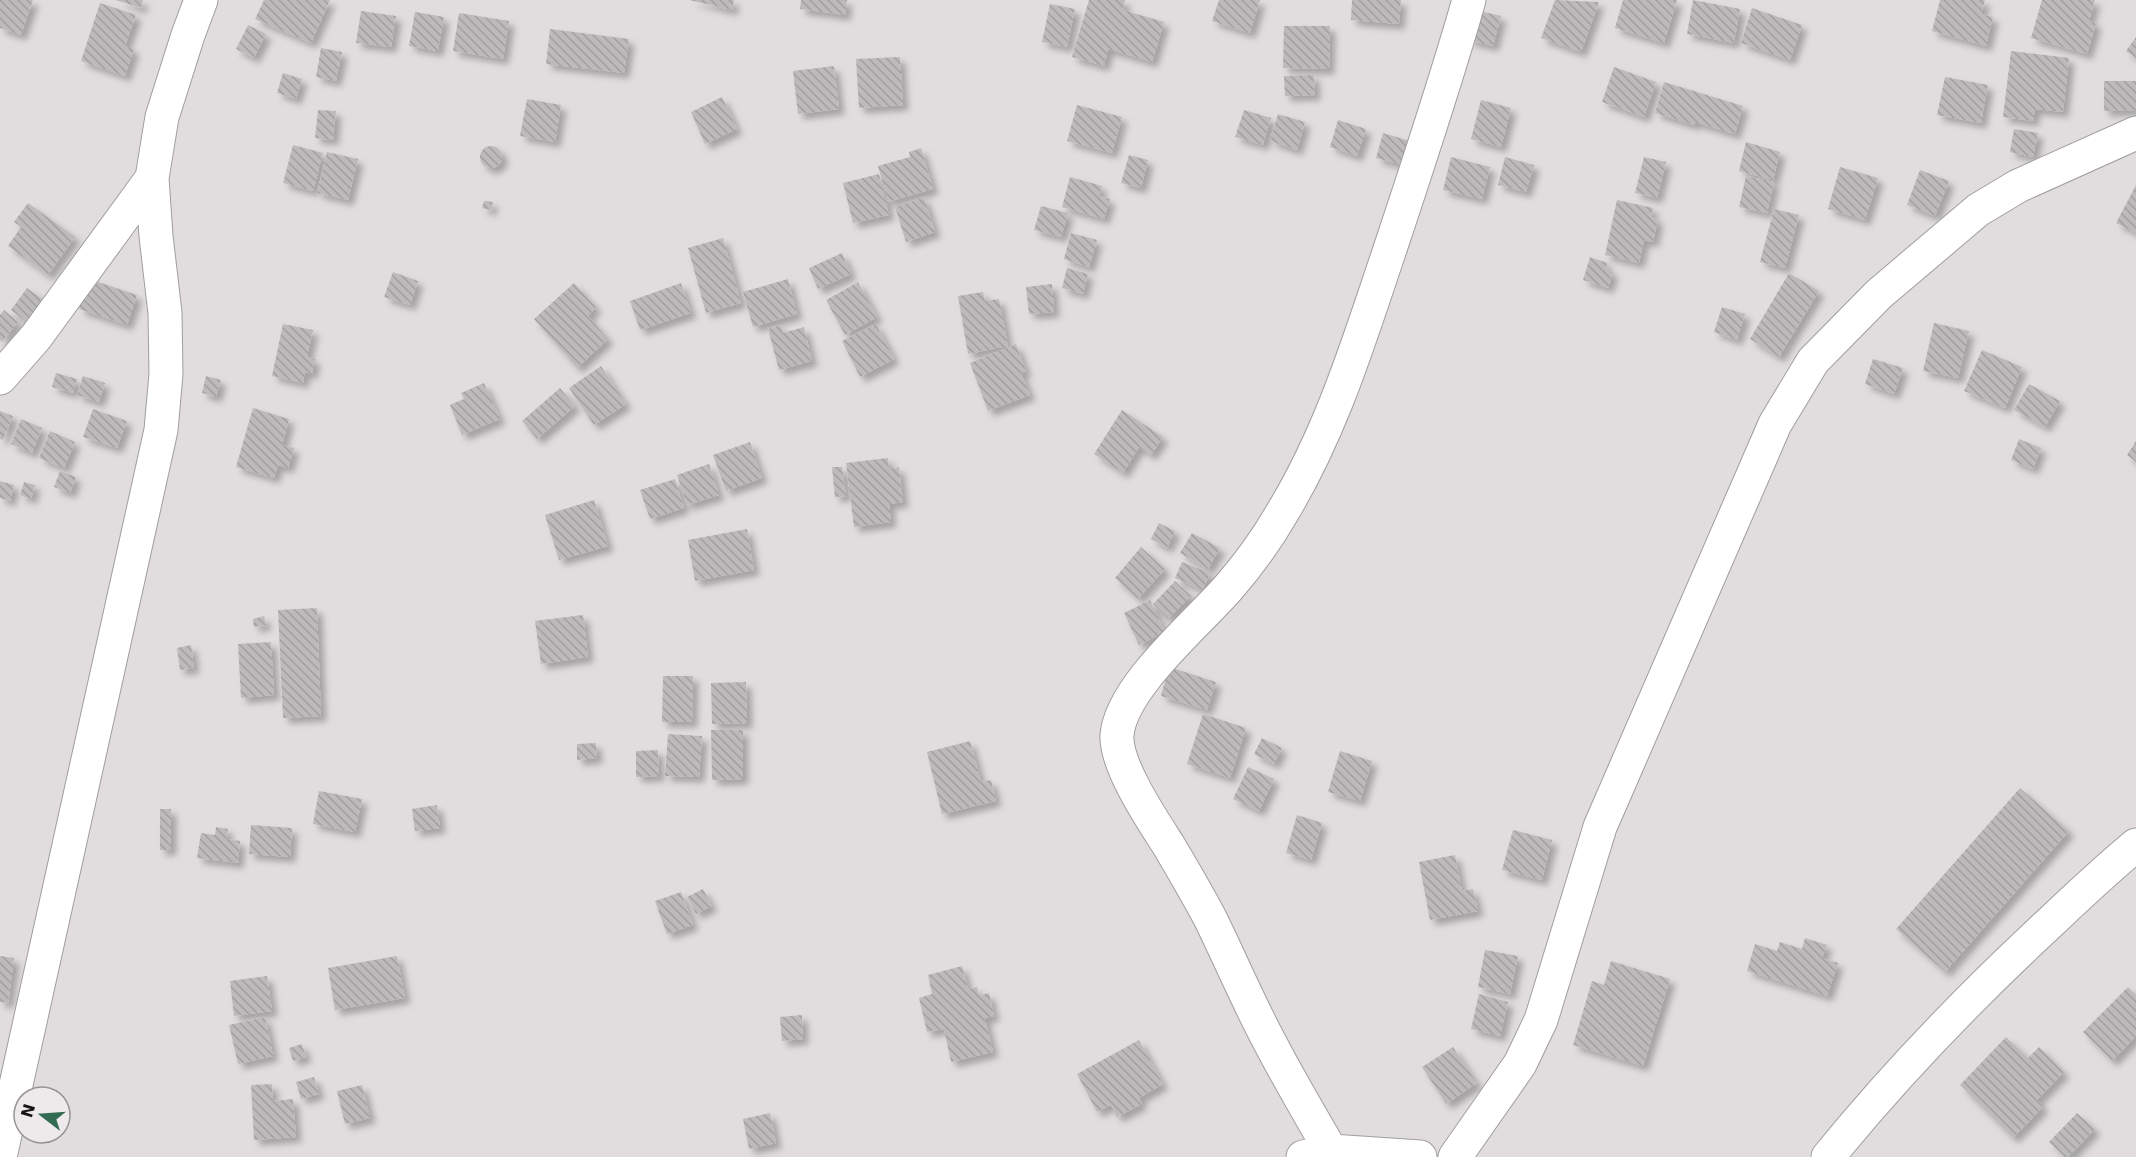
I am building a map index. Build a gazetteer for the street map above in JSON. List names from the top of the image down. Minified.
{"north":"left"}
